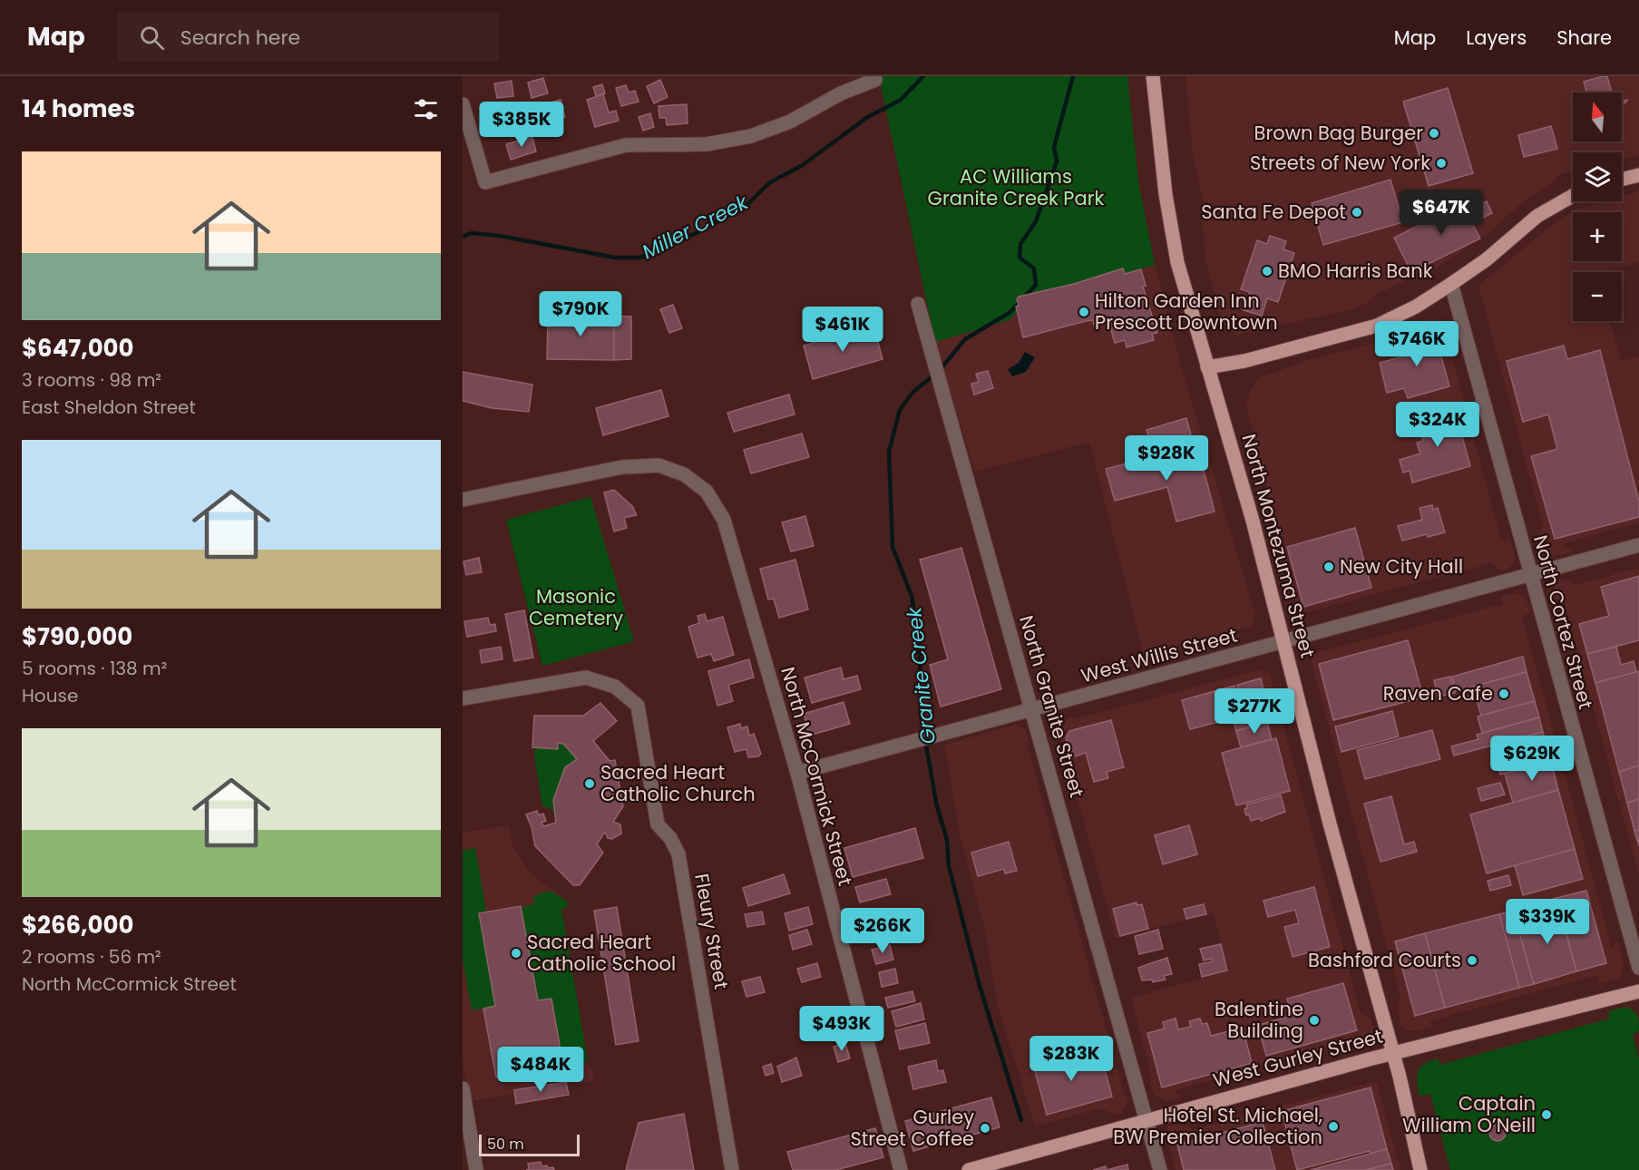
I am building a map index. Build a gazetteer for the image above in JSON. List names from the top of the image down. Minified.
{"streets":{"main road":["North Montezuma Street","West Gurley Street"],"street":["North Cortez Street","West Willis Street","North Granite Street","North McCormick Street","Fleury Street"]},"crossings":[["North Montezuma Street","West Willis Street"],["North Montezuma Street","West Gurley Street"],["North Cortez Street","West Willis Street"],["West Willis Street","North Granite Street"],["West Willis Street","North McCormick Street"],["North Granite Street","West Gurley Street"]],"water":["Miller Creek","Granite Creek"],"parks":["AC Williams Granite Creek Park","Masonic Cemetery"],"places":["Brown Bag Burger","Streets of New York","Santa Fe Depot","BMO Harris Bank","Hilton Garden Inn Prescott Downtown","New City Hall","Raven Cafe","Sacred Heart Catholic Church","Sacred Heart Catholic School","Bashford Courts","Balentine Building","Captain William O’Neill","Hotel St. Michael, BW Premier Collection","Gurley Street Coffee"],"scale_bar":"50 m","north":"top","page":{"header":"Map","search":"Search here","nav":["Map","Layers","Share"],"heading":"14 homes","map_buttons":["+","−"],"price":["$385K","$647K","$790K","$461K","$746K","$324K","$928K","$277K","$629K","$339K","$266K","$493K","$283K","$484K"],"list":[{"name":"$647,000","note":"3 rooms · 98 m² · East Sheldon Street"},{"name":"$790,000","note":"5 rooms · 138 m² · House"},{"name":"$266,000","note":"2 rooms · 56 m² · North McCormick Street"}],"scale":"50 m"}}
